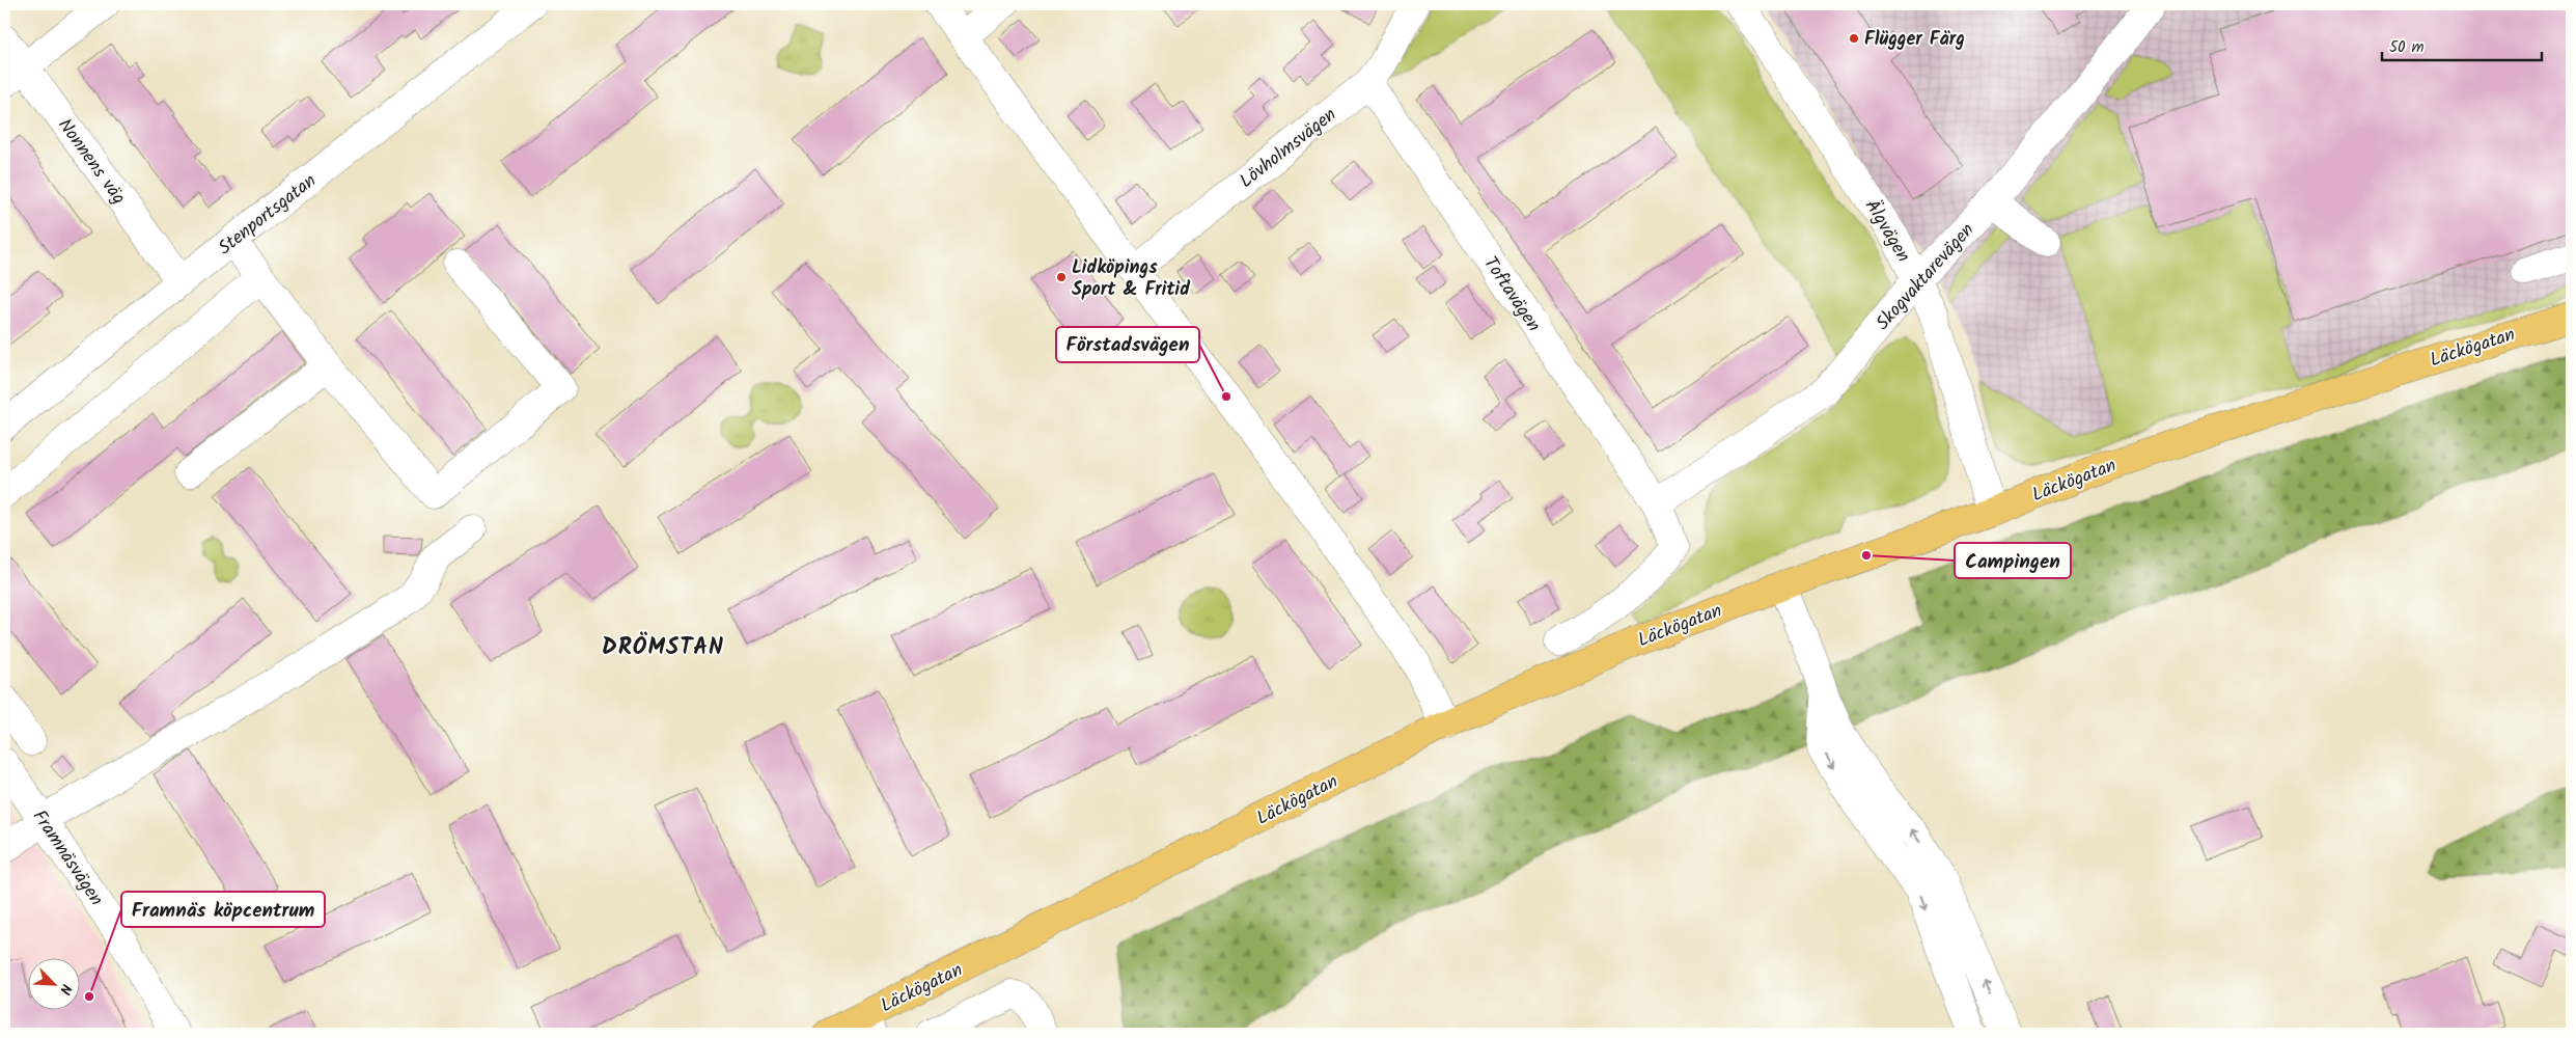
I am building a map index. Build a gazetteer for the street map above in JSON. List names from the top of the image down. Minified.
{"streets":{"main road":["Läckögatan"],"street":["Lövholmsvägen","Nonnens väg","Stenportsgatan","Älgvägen","Skogvaktarevägen","Toftavägen","Framnäsvägen"]},"crossings":[["Lövholmsvägen","Toftavägen"],["Nonnens väg","Stenportsgatan"],["Älgvägen","Skogvaktarevägen"],["Älgvägen","Läckögatan"],["Skogvaktarevägen","Toftavägen"]],"districts":["DRÖMSTAN"],"places":["Flügger Färg","Lidköpings Sport & Fritid","Förstadsvägen","Campingen","Framnäs köpcentrum"],"scale_bar":"50 m","north":"bottom right"}
